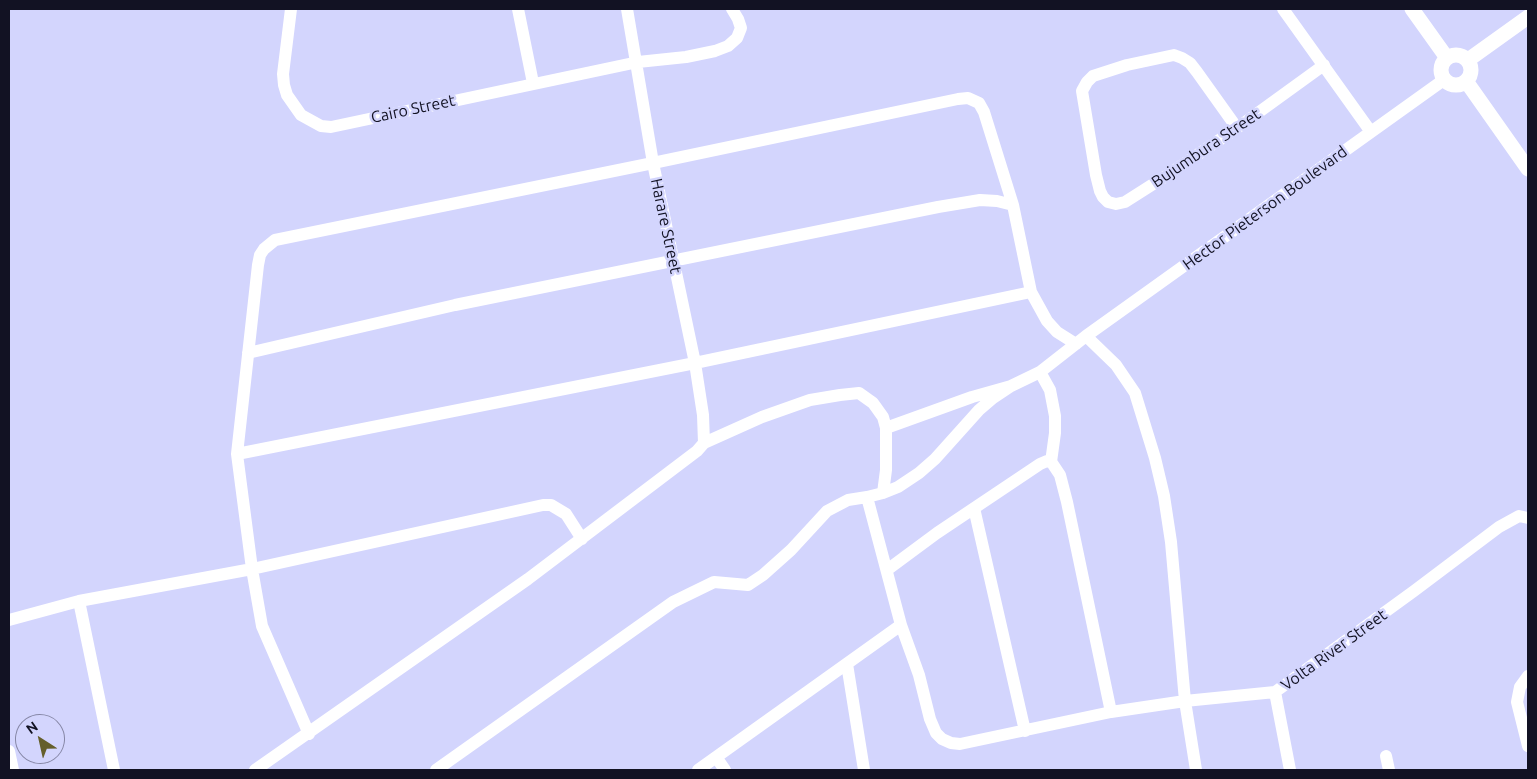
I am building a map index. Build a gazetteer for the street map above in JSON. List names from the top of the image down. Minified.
{"streets":{"street":["Cairo Street","Bujumbura Street","Hector Pieterson Boulevard","Harare Street","Volta River Street"]},"crossings":[["Cairo Street","Harare Street"]],"north":"top left"}
